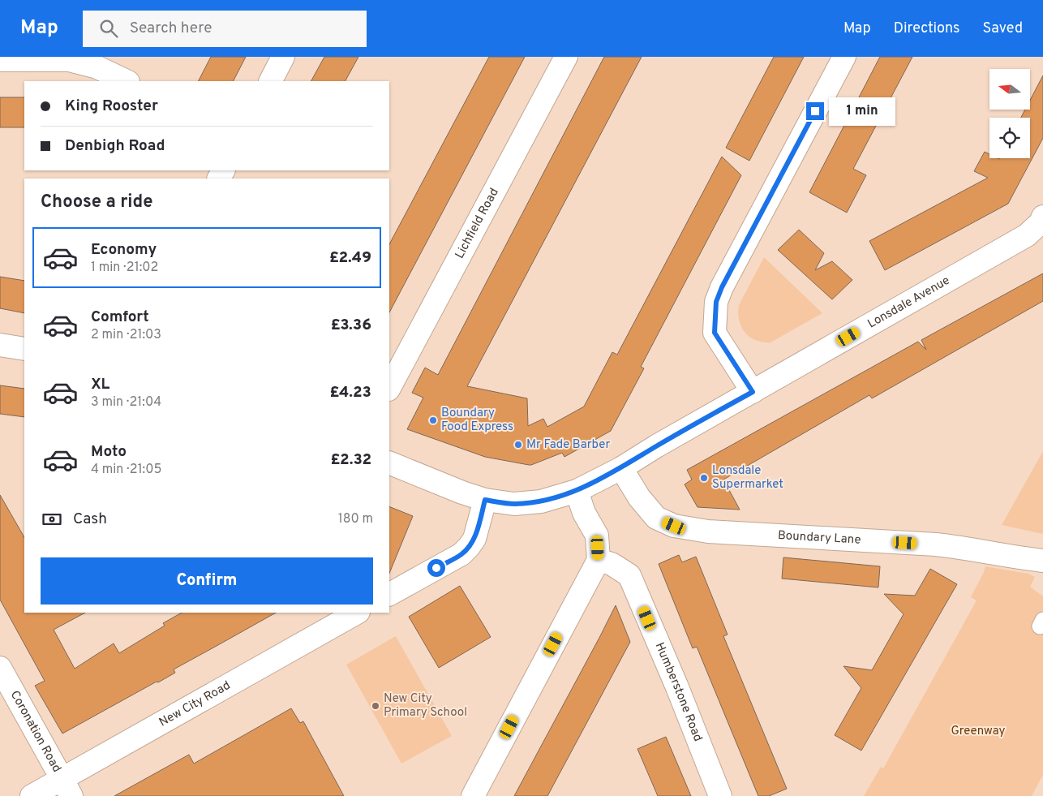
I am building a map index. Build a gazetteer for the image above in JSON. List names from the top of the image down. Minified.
{"streets":{"street":["Lichfield Road","Lonsdale Avenue","Boundary Lane","Humberstone Road","New City Road","Coronation Road"]},"crossings":[["Lonsdale Avenue","Boundary Lane"],["New City Road","Coronation Road"]],"parks":["Greenway"],"places":["Boundary Food Express","Mr Fade Barber","Lonsdale Supermarket","New City Primary School"],"north":"left","page":{"header":"Map","search":"Search here","nav":["Map","Directions","Saved"],"banner":["King Rooster","Denbigh Road"],"bubble":"1 min","heading":"Choose a ride","list":[{"name":"Economy","note":"1 min · 21:02","value":"£2.49"},{"name":"Comfort","note":"2 min · 21:03","value":"£3.36"},{"name":"XL","note":"3 min · 21:04","value":"£4.23"},{"name":"Moto","note":"4 min · 21:05","value":"£2.32"}],"pay":["Cash","180 m"],"buttons":"Confirm"}}
